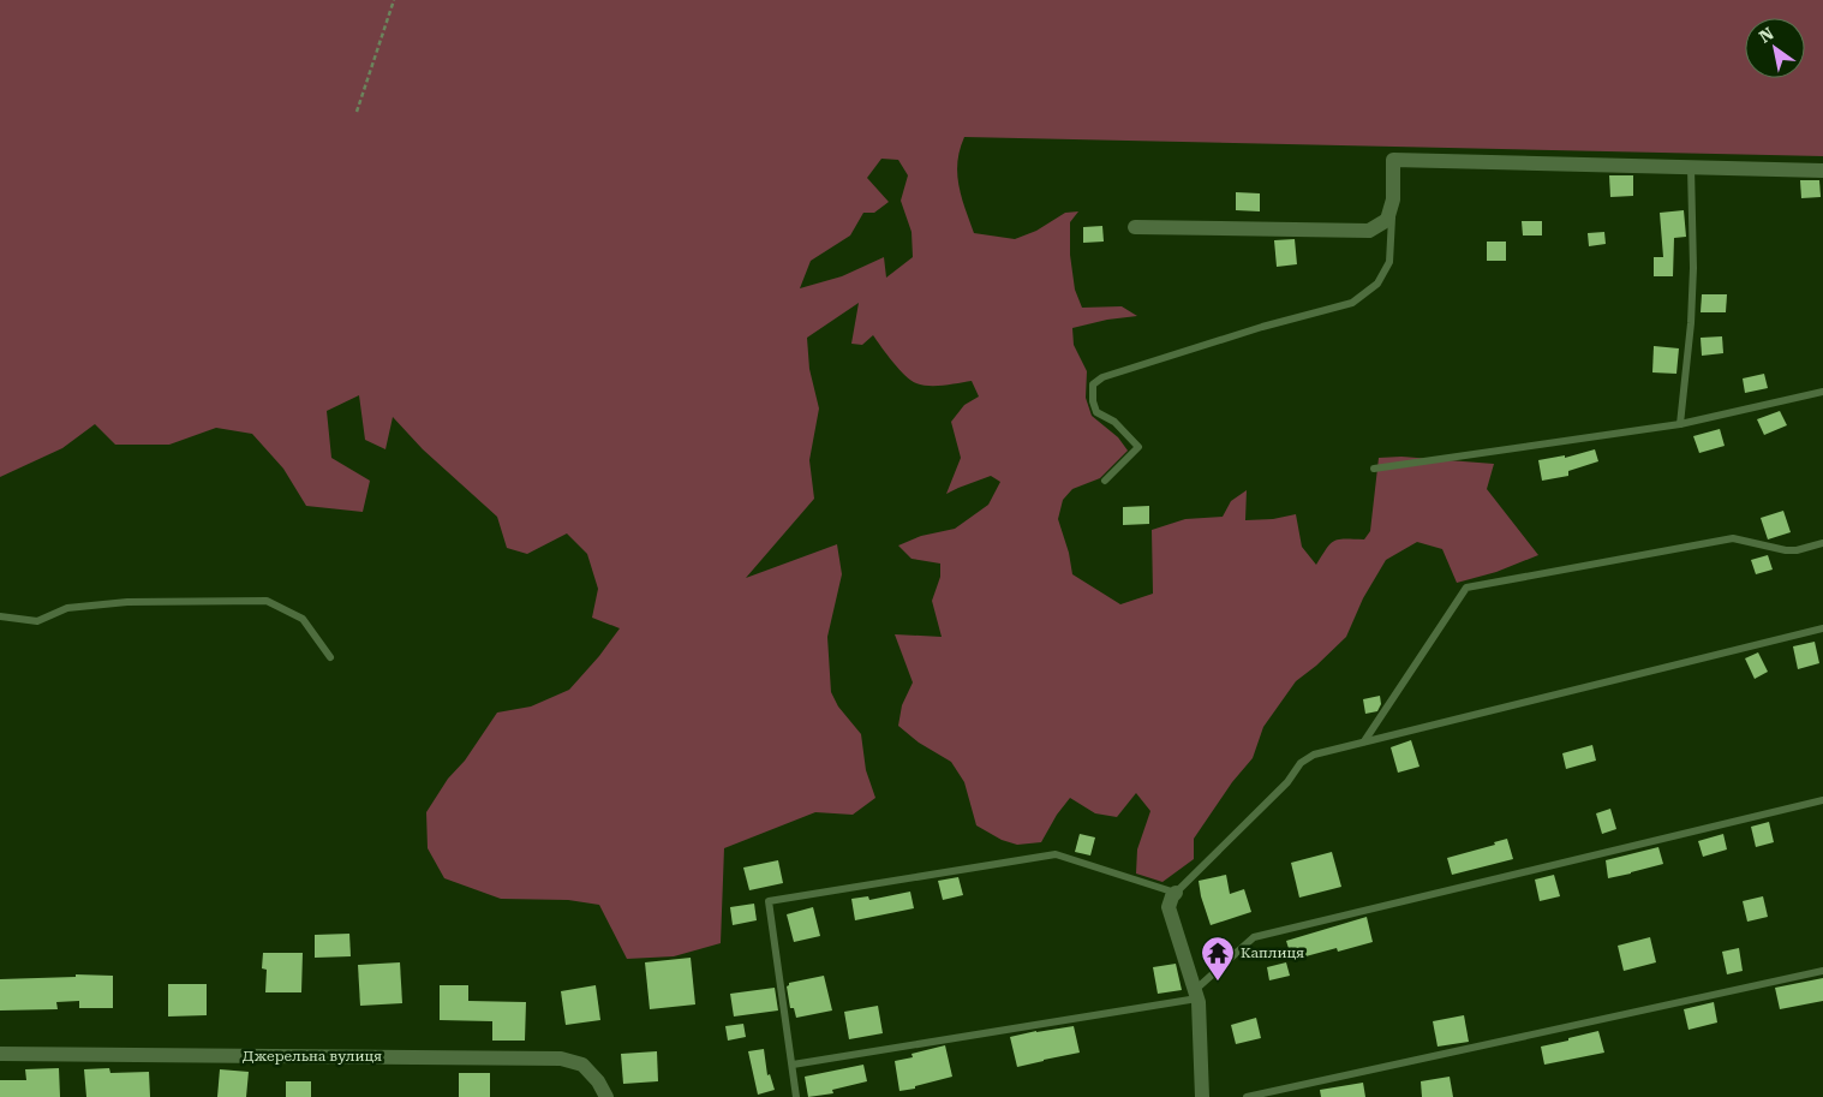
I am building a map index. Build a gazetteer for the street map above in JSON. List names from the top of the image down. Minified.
{"streets":{"street":["Джерельна вулиця"]},"places":{"temple":["Каплиця"]},"north":"top left"}
